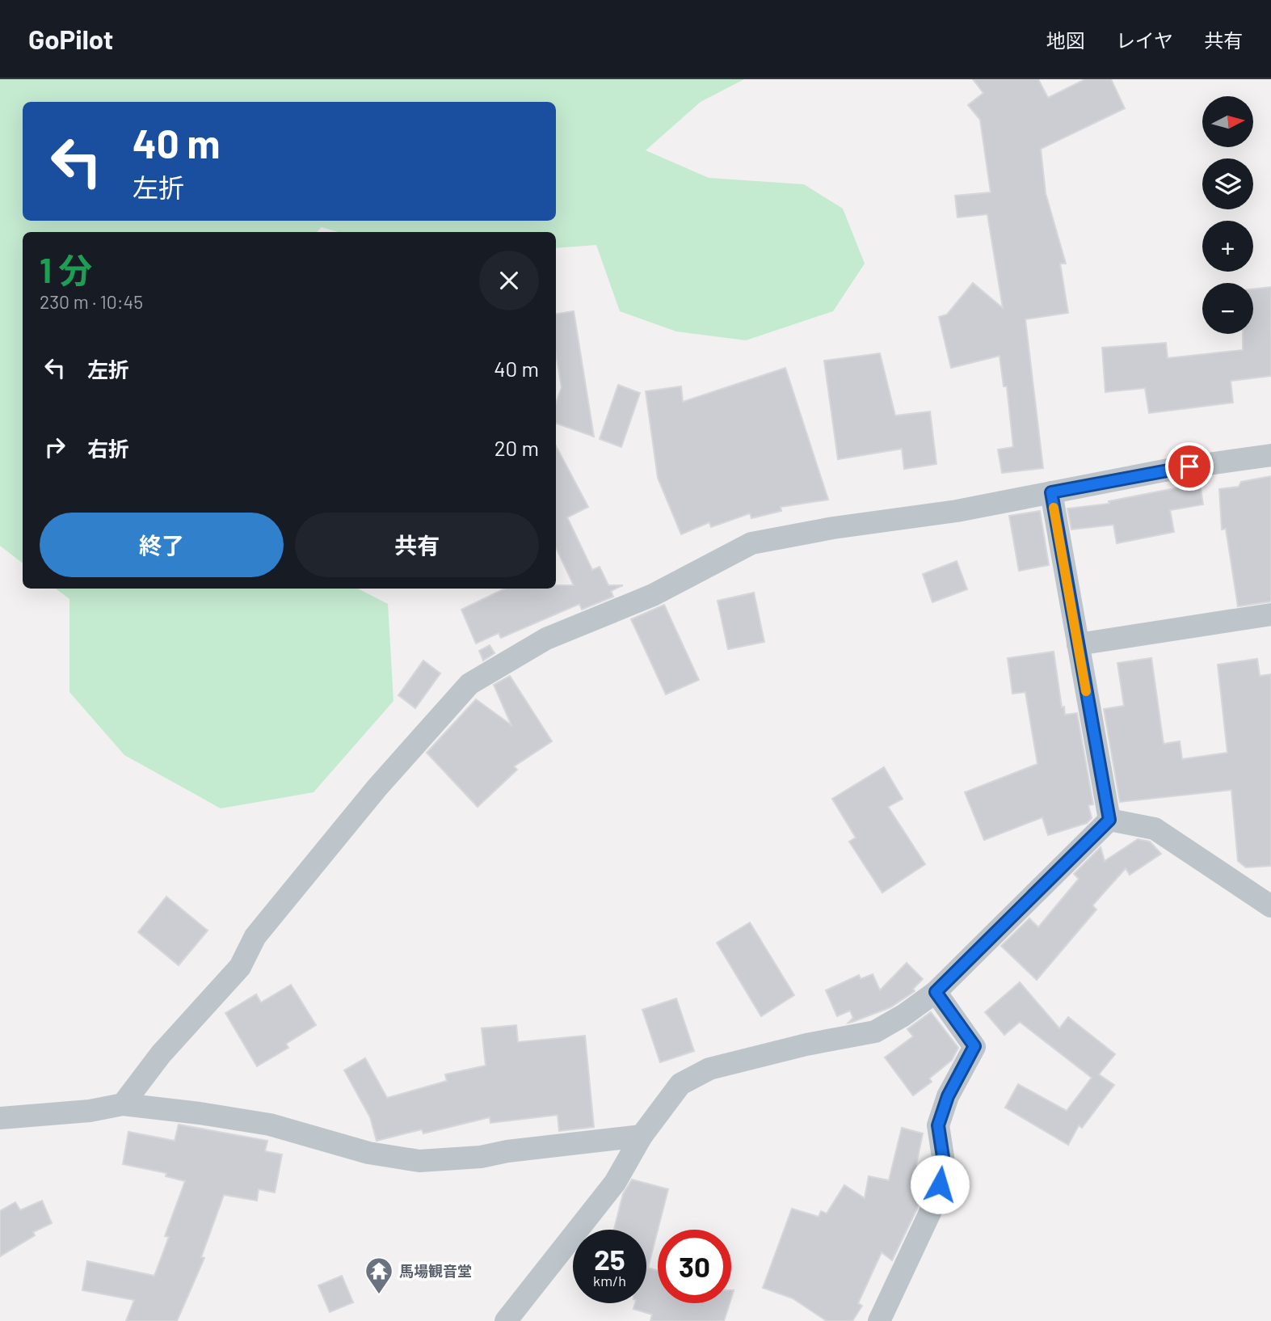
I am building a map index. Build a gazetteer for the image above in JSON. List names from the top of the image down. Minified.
{"places":{"temple":["馬場観音堂"]},"north":"right","page":{"header":"GoPilot","nav":["地図","レイヤ","共有"],"map_buttons":["+","−"],"turn":["40 m","左折"],"heading":["1 分","230 m · 10:45"],"list":[{"name":"左折","value":"40 m"},{"name":"右折","value":"20 m"}],"buttons":["終了","共有"],"speed":"25 km/h","limit":"30"}}
